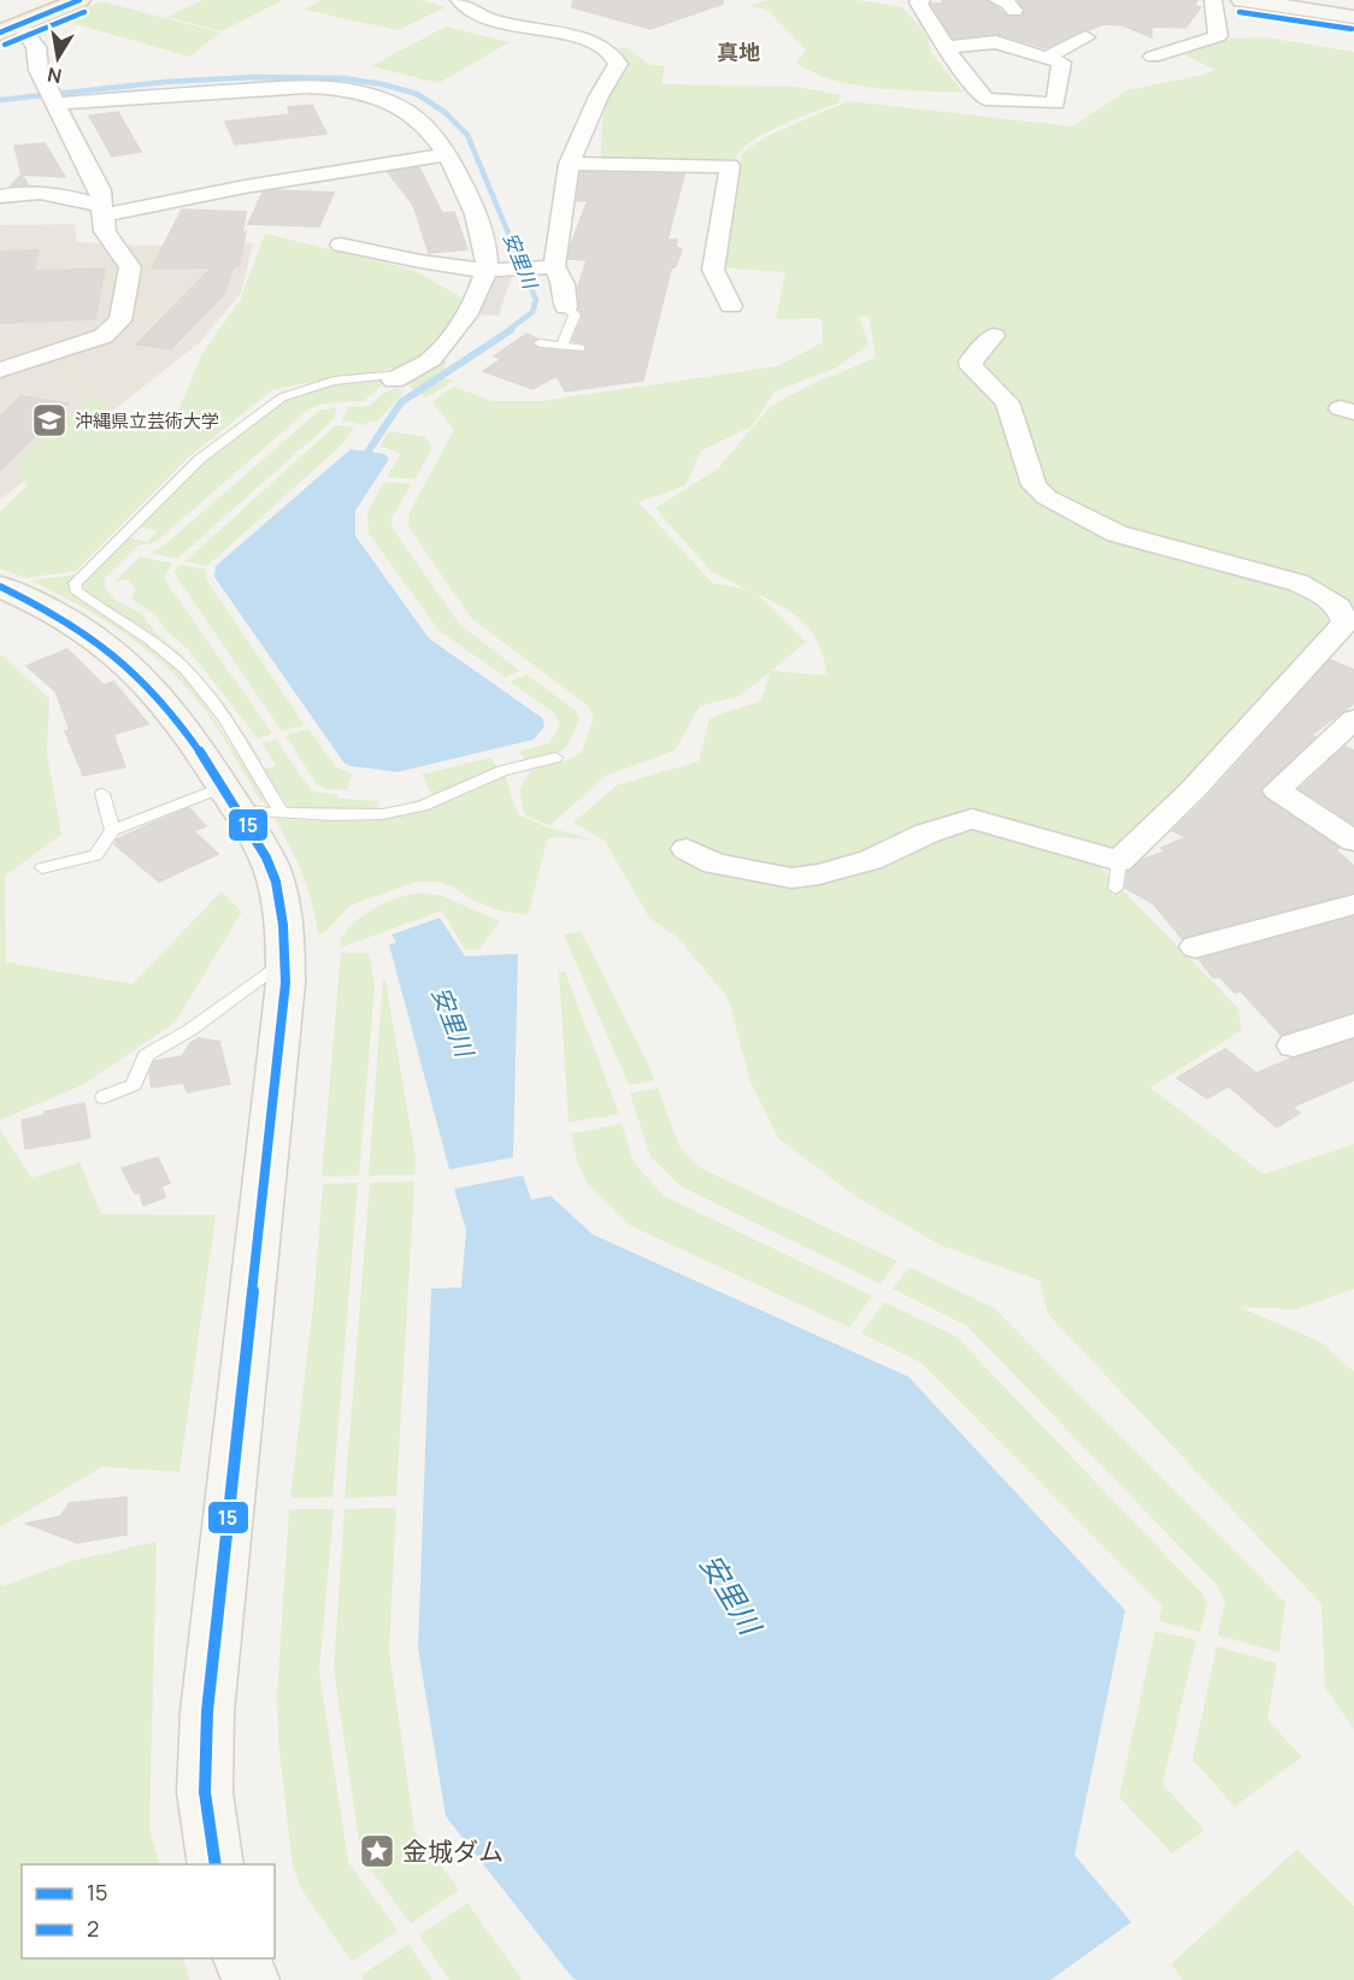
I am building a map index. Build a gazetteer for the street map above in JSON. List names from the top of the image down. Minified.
{"districts":["真地"],"water":["安里川"],"places":{"school or university":["沖縄県立芸術大学"],"place":["金城ダム"]},"lines":["transit line 15","transit line 2"],"legend":["15","2"],"north":"bottom"}
